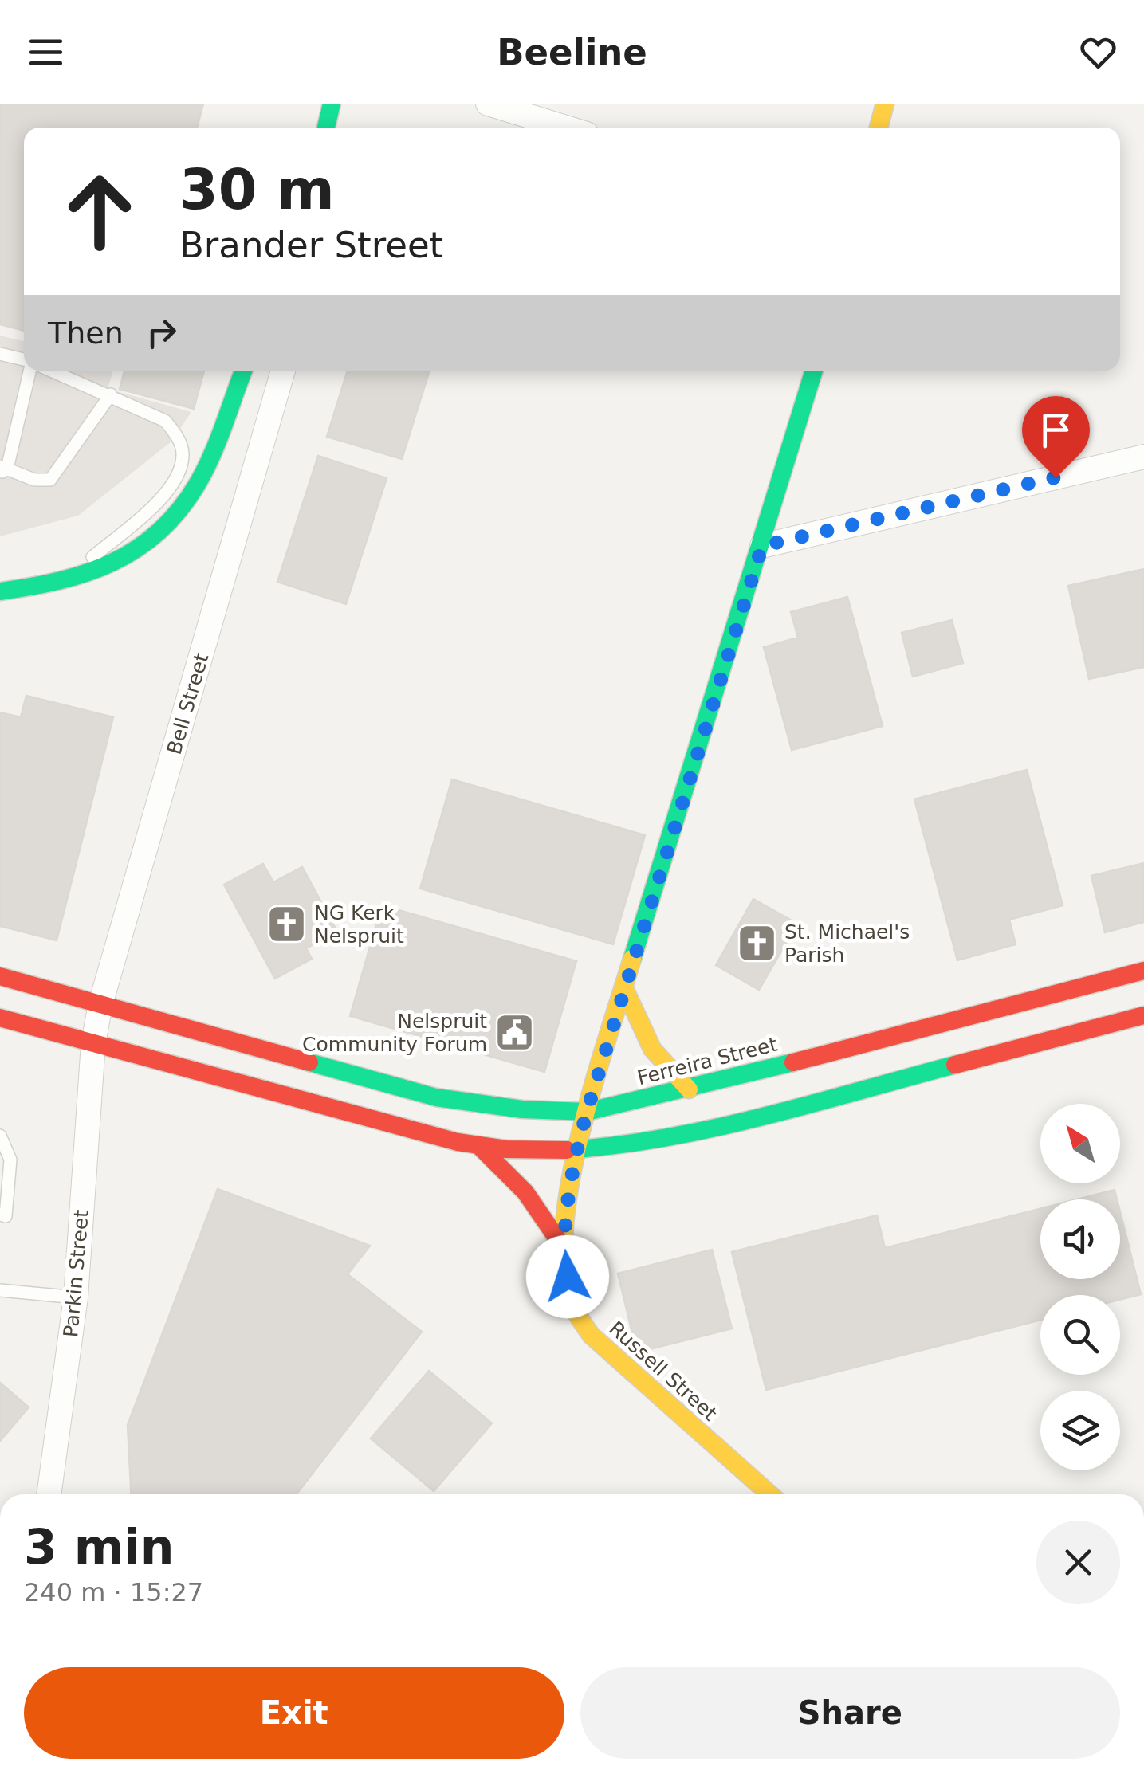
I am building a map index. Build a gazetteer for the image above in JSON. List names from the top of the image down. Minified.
{"streets":{"main road":["Ferreira Street","Russell Street"],"street":["Bell Street","Parkin Street"]},"crossings":[["Bell Street","Ferreira Street"],["Bell Street","Parkin Street"],["Ferreira Street","Russell Street"]],"places":{"church":["NG Kerk Nelspruit","St. Michael's Parish"],"public building":["Nelspruit Community Forum"]},"north":"top left","page":{"header":"Beeline","turn":["30 m","Brander Street"],"then":"Then","heading":["3 min","240 m · 15:27"],"buttons":["Exit","Share"]}}
